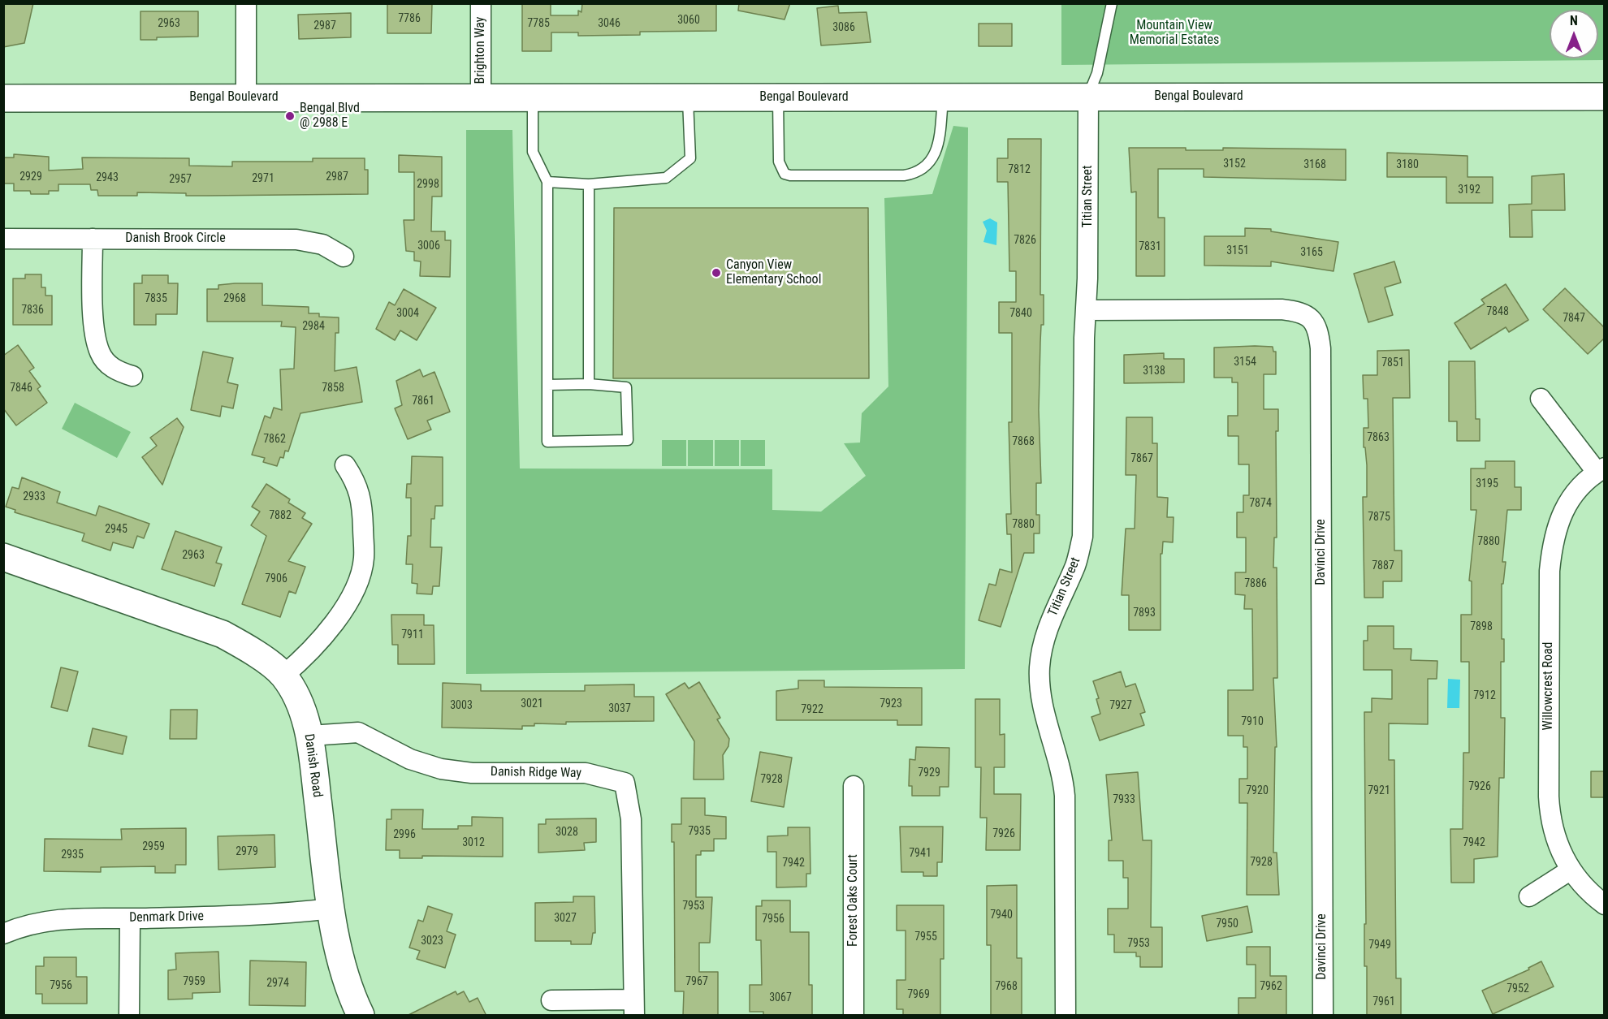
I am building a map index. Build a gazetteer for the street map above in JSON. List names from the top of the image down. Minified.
{"streets":{"main road":["Bengal Boulevard","Danish Road"],"street":["Brighton Way","Titian Street","Danish Brook Circle","Davinci Drive","Willowcrest Road","Danish Ridge Way","Forest Oaks Court","Denmark Drive"]},"crossings":[["Brighton Way","Bengal Boulevard"],["Bengal Boulevard","Titian Street"],["Titian Street","Davinci Drive"],["Danish Road","Danish Ridge Way"],["Danish Road","Denmark Drive"]],"parks":["Mountain View Memorial Estates"],"places":["Bengal Blvd @ 2988 E","Canyon View Elementary School"],"house_numbers":["7786","3060","2963","7785","3046","2987","3086","3152","3168","3180","7812","2929","2987","2943","2971","2957","2998","3192","7826","3006","7831","3151","3165","7835","2968","7836","7848","3004","7840","7847","2984","3154","7851","3138","7846","7858","7861","7863","7862","7868","7867","3195","2933","7874","7882","7875","7880","2945","7880","2963","7887","7906","7886","7893","7898","7911","7912","3021","7923","3003","7927","3037","7922","7910","7929","7928","7926","7920","7921","7933","7935","3028","7926","2996","3012","7942","2959","2979","7941","2935","7928","7942","7953","7940","3027","7956","7950","7955","3023","7953","7949","7959","7967","2974","7956","7968","7962","7952","7969","3067","7961"],"north":"top"}
